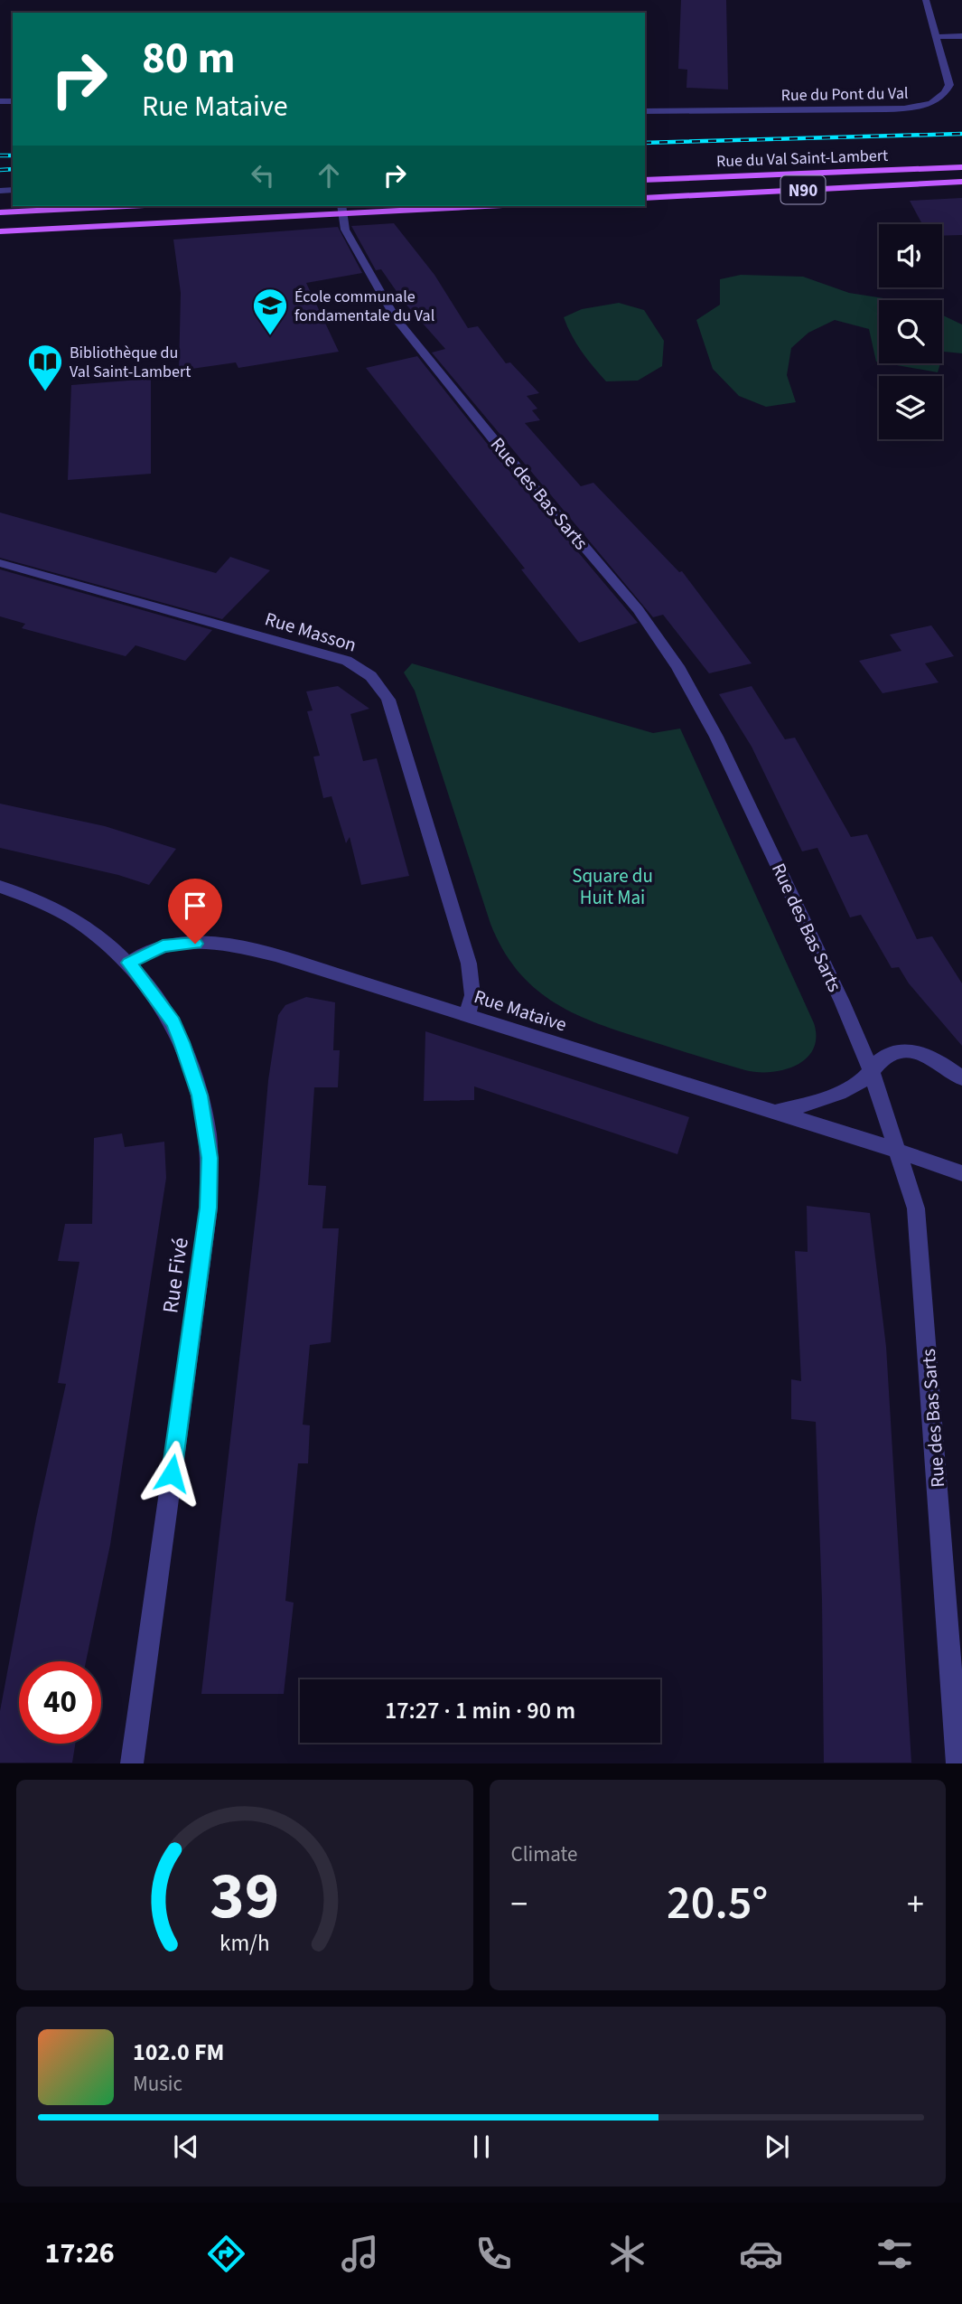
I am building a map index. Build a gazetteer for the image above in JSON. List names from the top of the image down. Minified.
{"streets":{"main road":["Rue du Val Saint-Lambert","N90"],"street":["Rue du Pont du Val","Rue des Bas Sarts","Rue Masson","Rue Mataive","Rue Fivé"]},"crossings":[["Rue des Bas Sarts","Rue Mataive"],["Rue Masson","Rue Mataive"],["Rue Mataive","Rue Fivé"]],"parks":["Square du Huit Mai"],"places":{"school or university":["École communale fondamentale du Val"],"library":["Bibliothèque du Val Saint-Lambert"]},"page":{"turn":["80 m","Rue Mataive"],"limit":"40","trip":"17:27 · 1 min · 90 m","tile":"Climate","heat":["−","20.5°","+"],"song":["102.0 FM","Music"],"tabs":"17:26","gauge":["39","km/h"]}}
